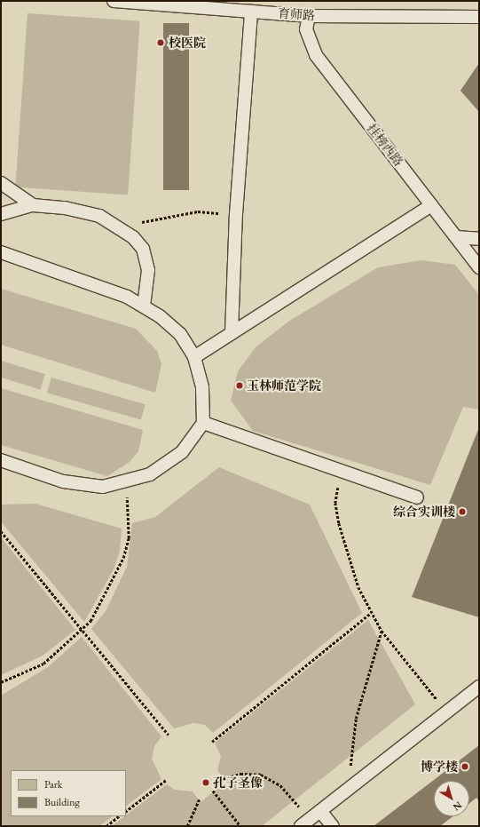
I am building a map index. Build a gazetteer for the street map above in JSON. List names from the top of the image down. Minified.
{"streets":{"lane":["育师路","挂榜西路"]},"crossings":[["育师路","挂榜西路"]],"places":["校医院","玉林师范学院","综合实训楼","博学楼","孔子圣像"],"legend":["Park","Building"],"north":"bottom right"}
